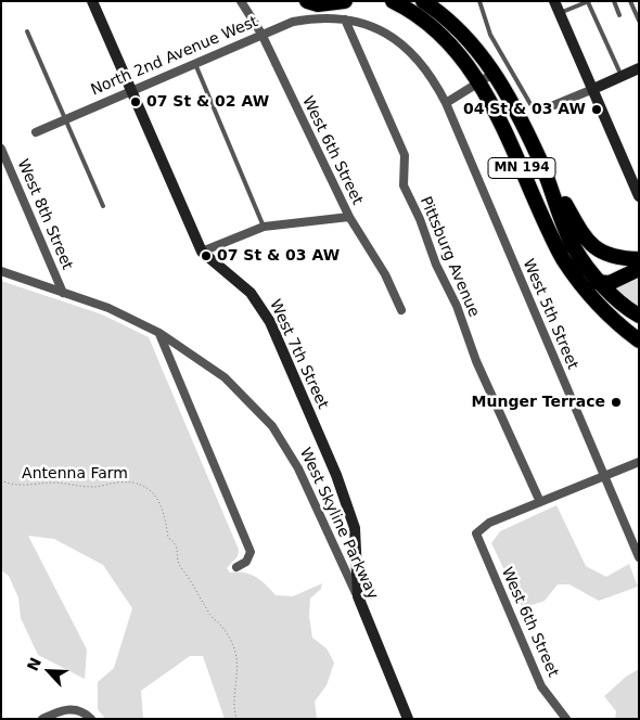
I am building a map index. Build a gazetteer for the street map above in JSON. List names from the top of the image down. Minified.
{"streets":{"highway":["MN 194"],"street":["North 2nd Avenue West","West 6th Street","West 8th Street","Pittsburg Avenue","West 5th Street","West 7th Street","West Skyline Parkway"],"path":["Antenna Farm"]},"crossings":[["North 2nd Avenue West","West 6th Street"],["North 2nd Avenue West","Pittsburg Avenue"],["North 2nd Avenue West","West 5th Street"],["North 2nd Avenue West","West 7th Street"],["West 6th Street","Pittsburg Avenue"],["West 8th Street","West Skyline Parkway"],["West 7th Street","West Skyline Parkway"]],"places":["07 St & 02 AW","04 St & 03 AW","07 St & 03 AW","Munger Terrace"],"north":"top left"}
